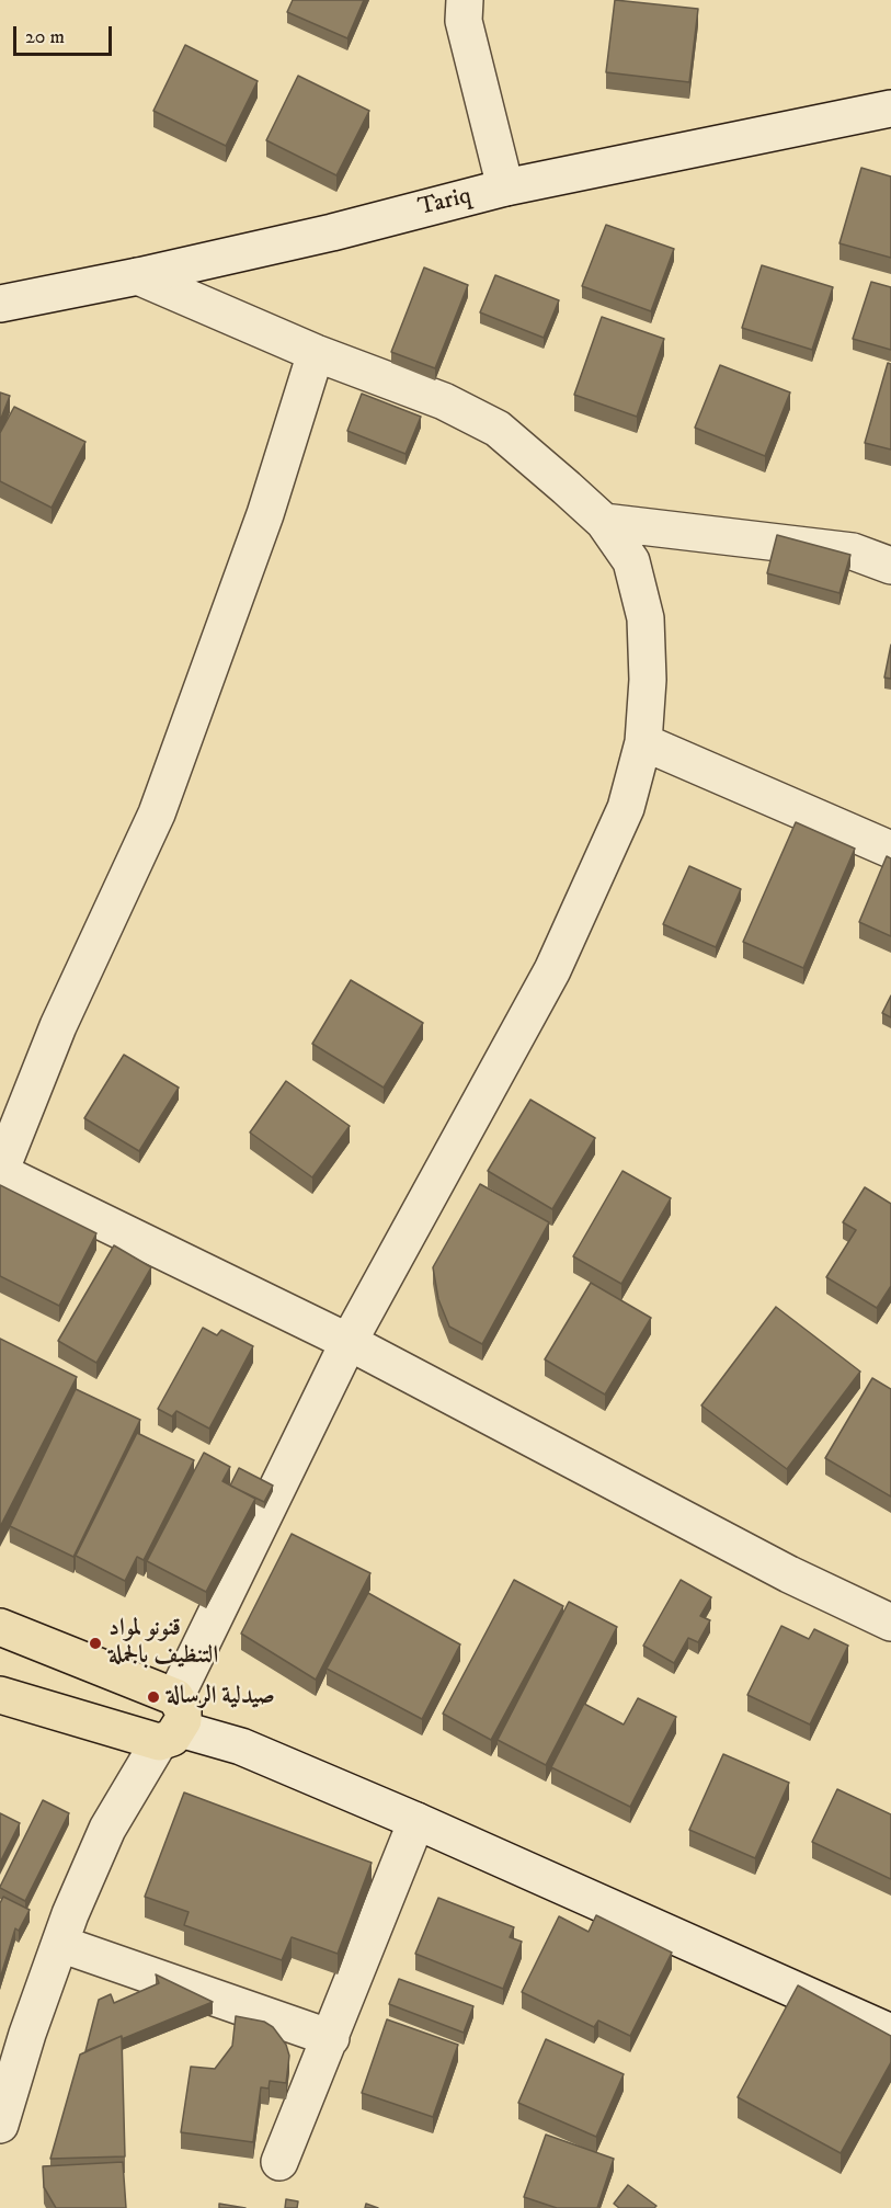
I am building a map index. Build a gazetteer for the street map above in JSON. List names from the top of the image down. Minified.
{"streets":{"street":["Tariq"]},"places":["قنونو لمواد التنظيف بالجملة","صيدلية الرسالة"],"scale_bar":"20 m"}
